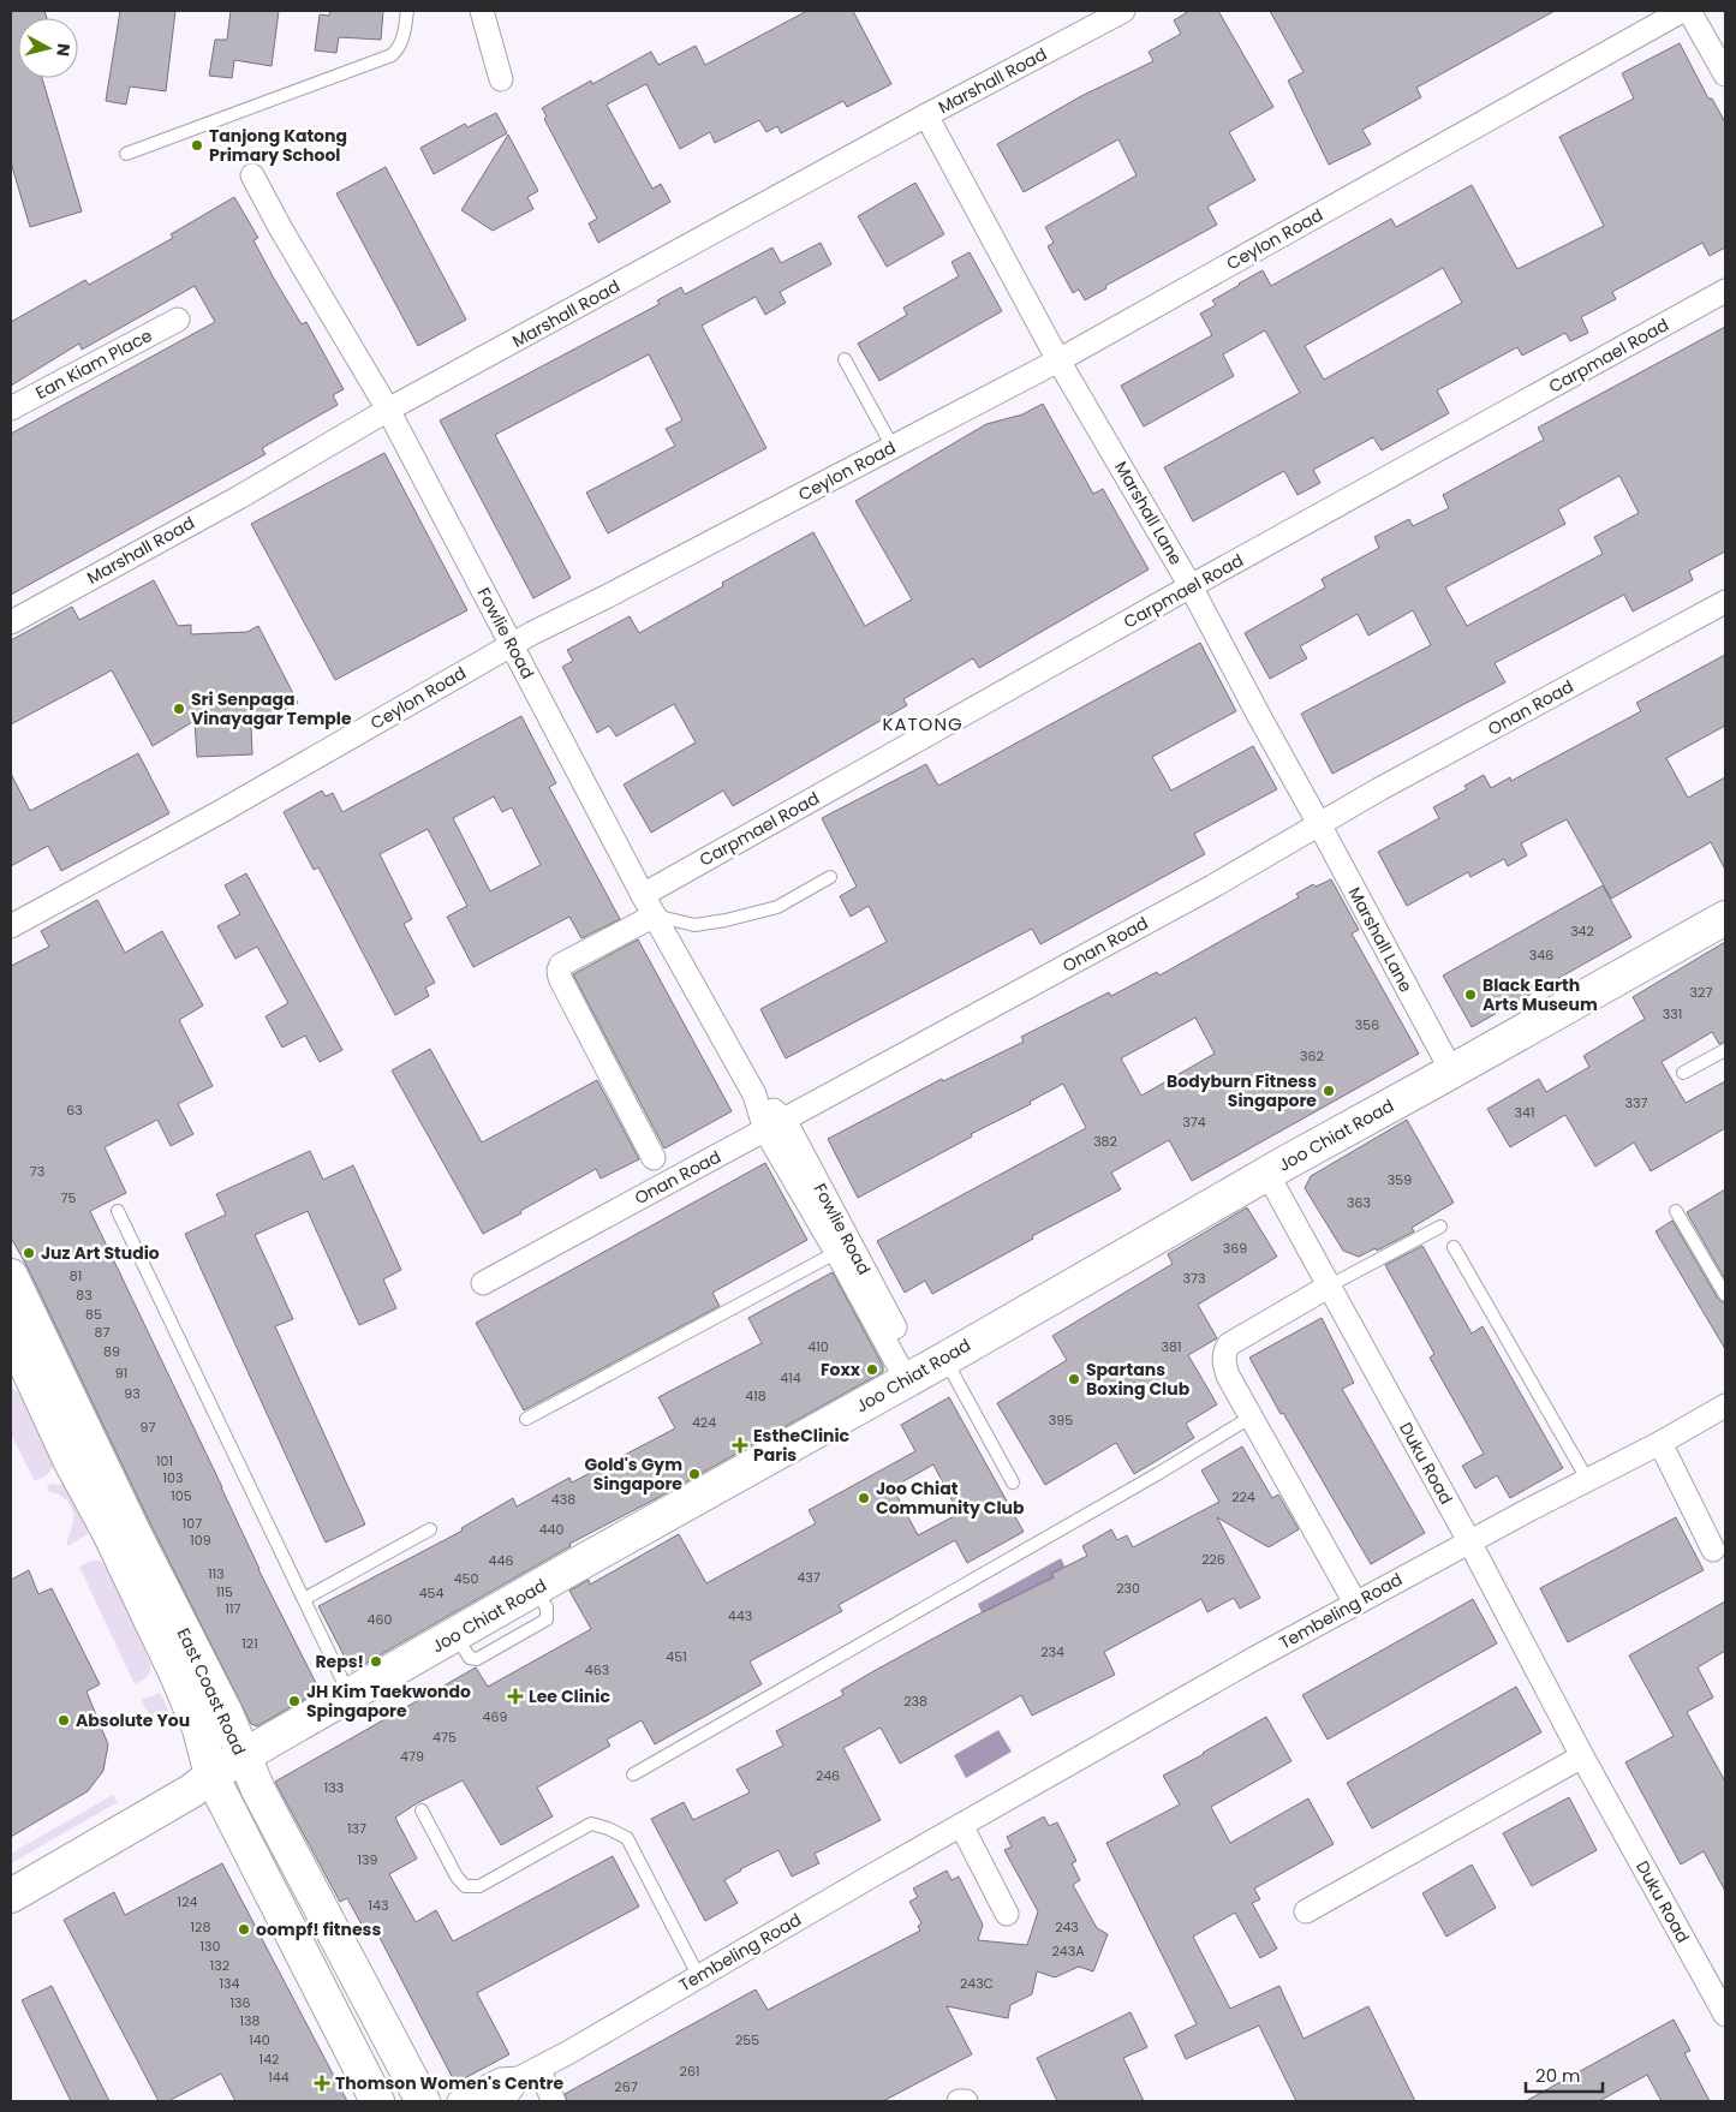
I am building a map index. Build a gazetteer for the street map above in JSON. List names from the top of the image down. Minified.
{"streets":{"street":["Marshall Road","Ceylon Road","Carpmael Road","Ean Kiam Place","Marshall Lane","Fowlie Road","Onan Road","Joo Chiat Road","Duku Road","Tembeling Road","East Coast Road"]},"crossings":[["Marshall Road","Marshall Lane"],["Marshall Road","Fowlie Road"],["Ceylon Road","Marshall Lane"],["Ceylon Road","Fowlie Road"],["Carpmael Road","Marshall Lane"],["Carpmael Road","Fowlie Road"],["Marshall Lane","Onan Road"],["Marshall Lane","Joo Chiat Road"],["Fowlie Road","Onan Road"],["Fowlie Road","Joo Chiat Road"],["Joo Chiat Road","Duku Road"],["Joo Chiat Road","East Coast Road"],["Duku Road","Tembeling Road"]],"districts":["KATONG"],"places":{"other":["Tanjong Katong Primary School","Sri Senpaga Vinayagar Temple","Black Earth Arts Museum","Bodyburn Fitness Singapore","Juz Art Studio","Foxx","Spartans Boxing Club","Gold's Gym Singapore","Joo Chiat Community Club","Reps!","JH Kim Taekwondo Spingapore","Absolute You","oompf! fitness"],"health":["EstheClinic Paris","Lee Clinic","Thomson Women's Centre"]},"house_numbers":["342","346","327","331","356","362","337","63","341","374","382","73","359","75","363","369","81","373","83","85","87","410","381","89","91","414","93","418","395","424","97","101","103","105","224","438","107","440","109","226","446","113","437","450","230","115","454","117","443","460","121","234","451","463","238","469","475","479","246","133","137","139","124","143","128","243","130","243A","132","134","243C","136","138","140","255","142","261","144","267"],"scale_bar":"20 m","north":"right"}
